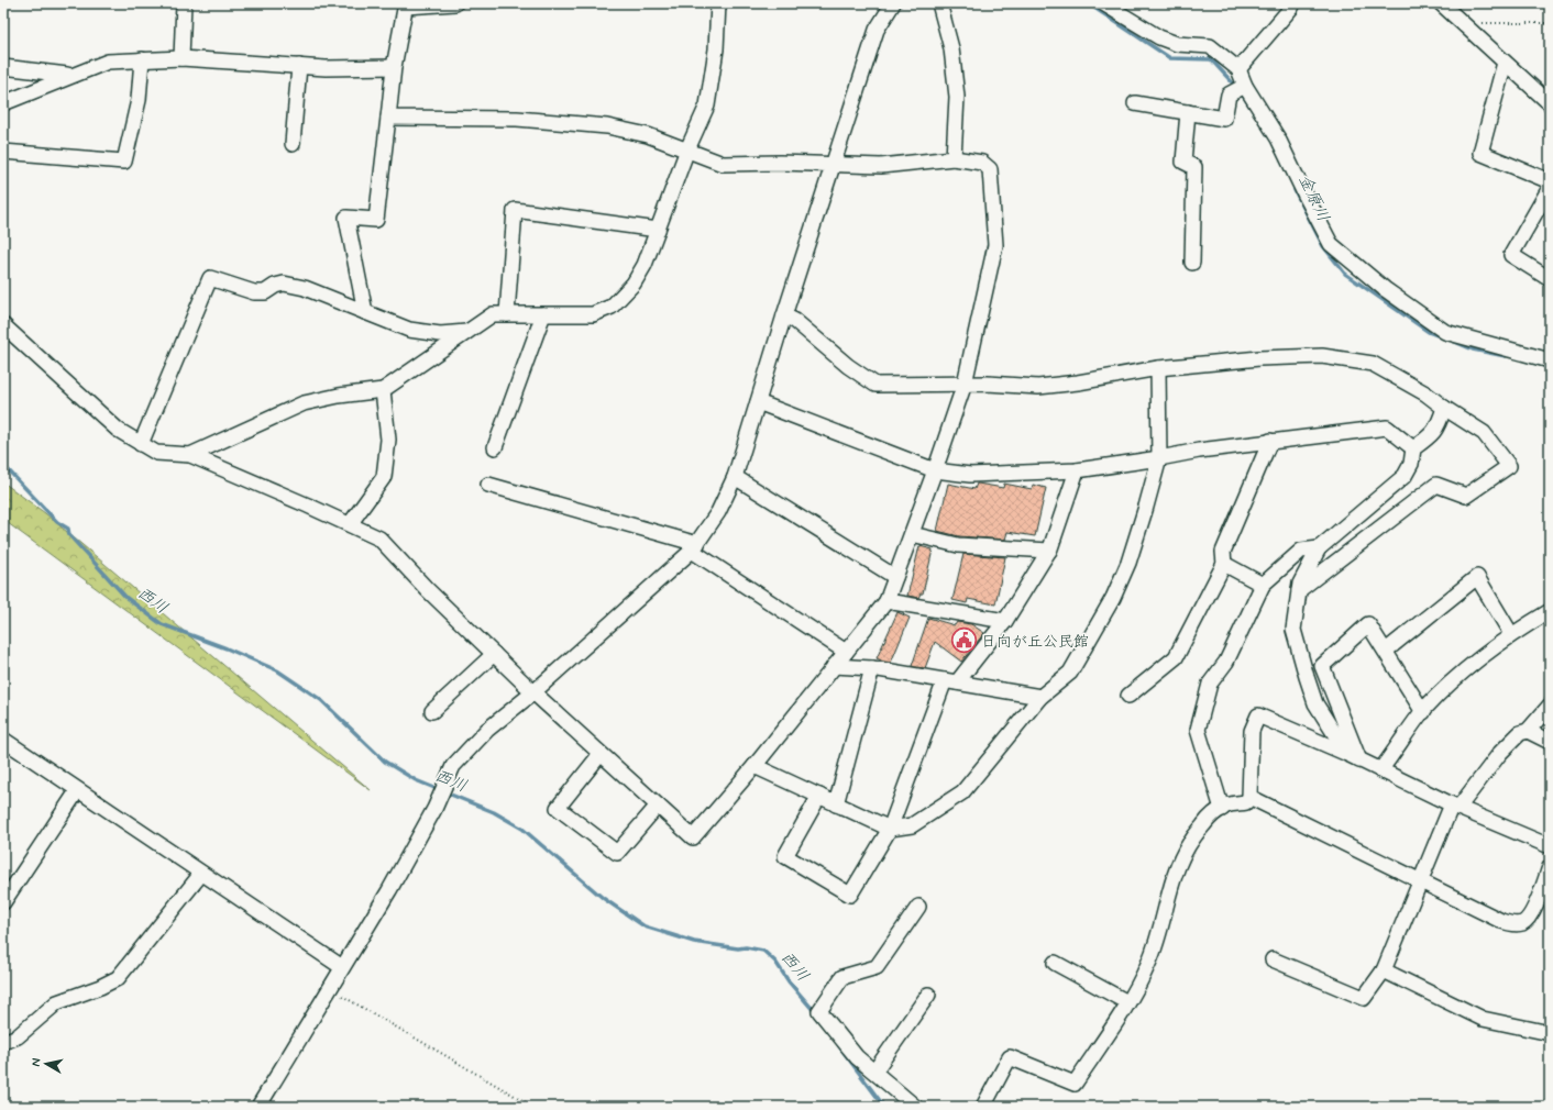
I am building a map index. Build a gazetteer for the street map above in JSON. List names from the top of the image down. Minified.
{"water":["金原川","西川"],"places":{"public building":["日向が丘公民館"]},"north":"left"}
